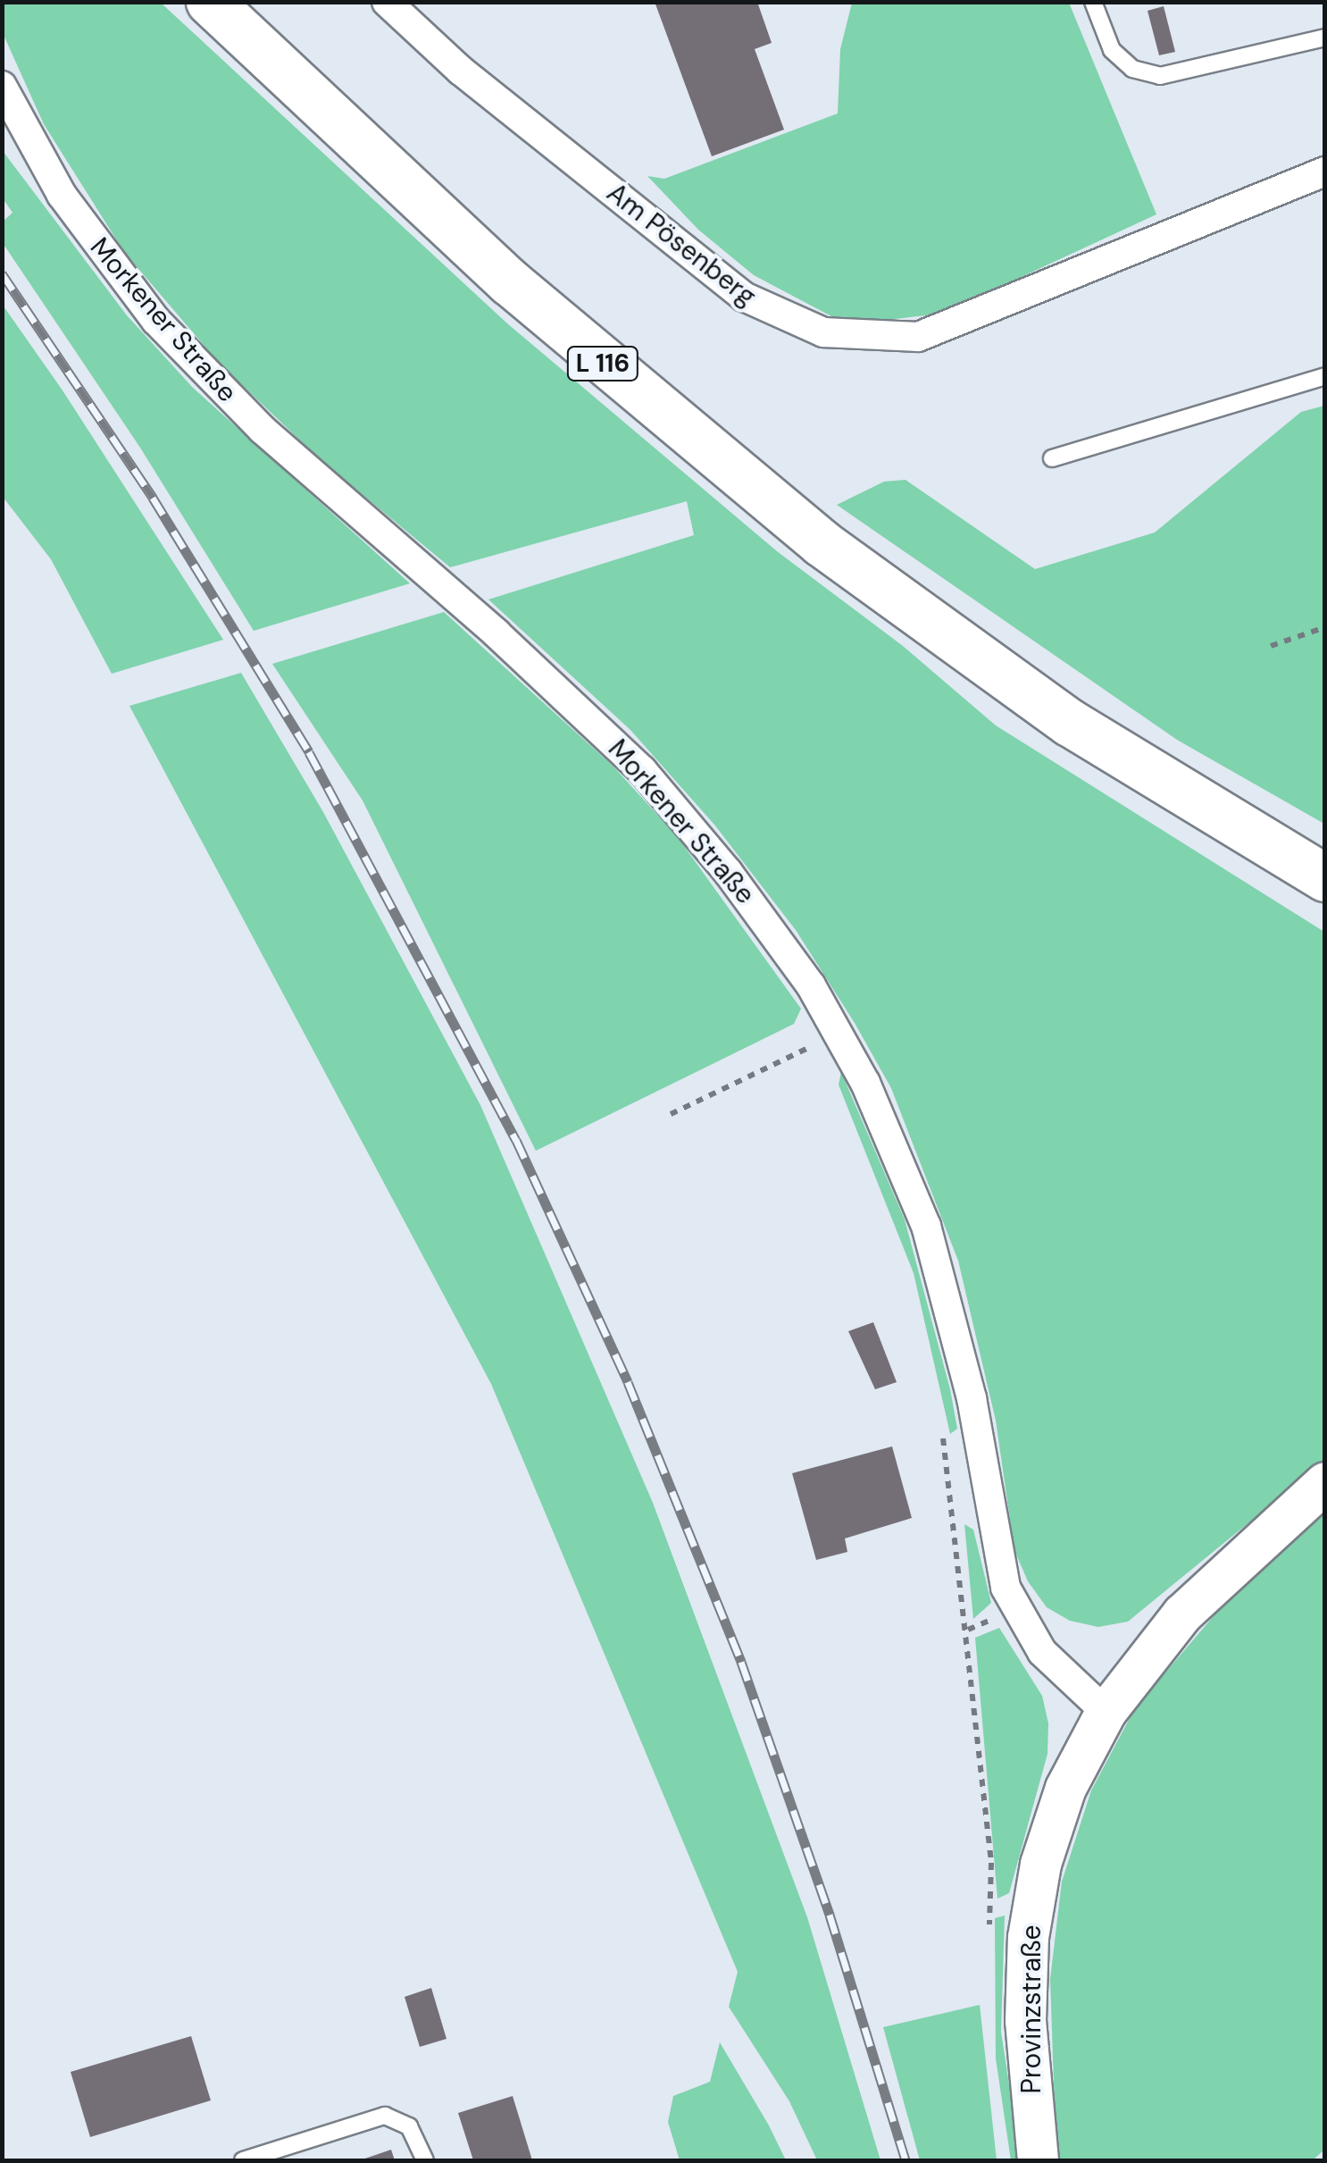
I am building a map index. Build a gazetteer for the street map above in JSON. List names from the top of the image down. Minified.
{"streets":{"main road":["L 116","Provinzstraße"],"street":["Am Pösenberg","Morkener Straße"]},"crossings":[["Morkener Straße","Provinzstraße"]]}
